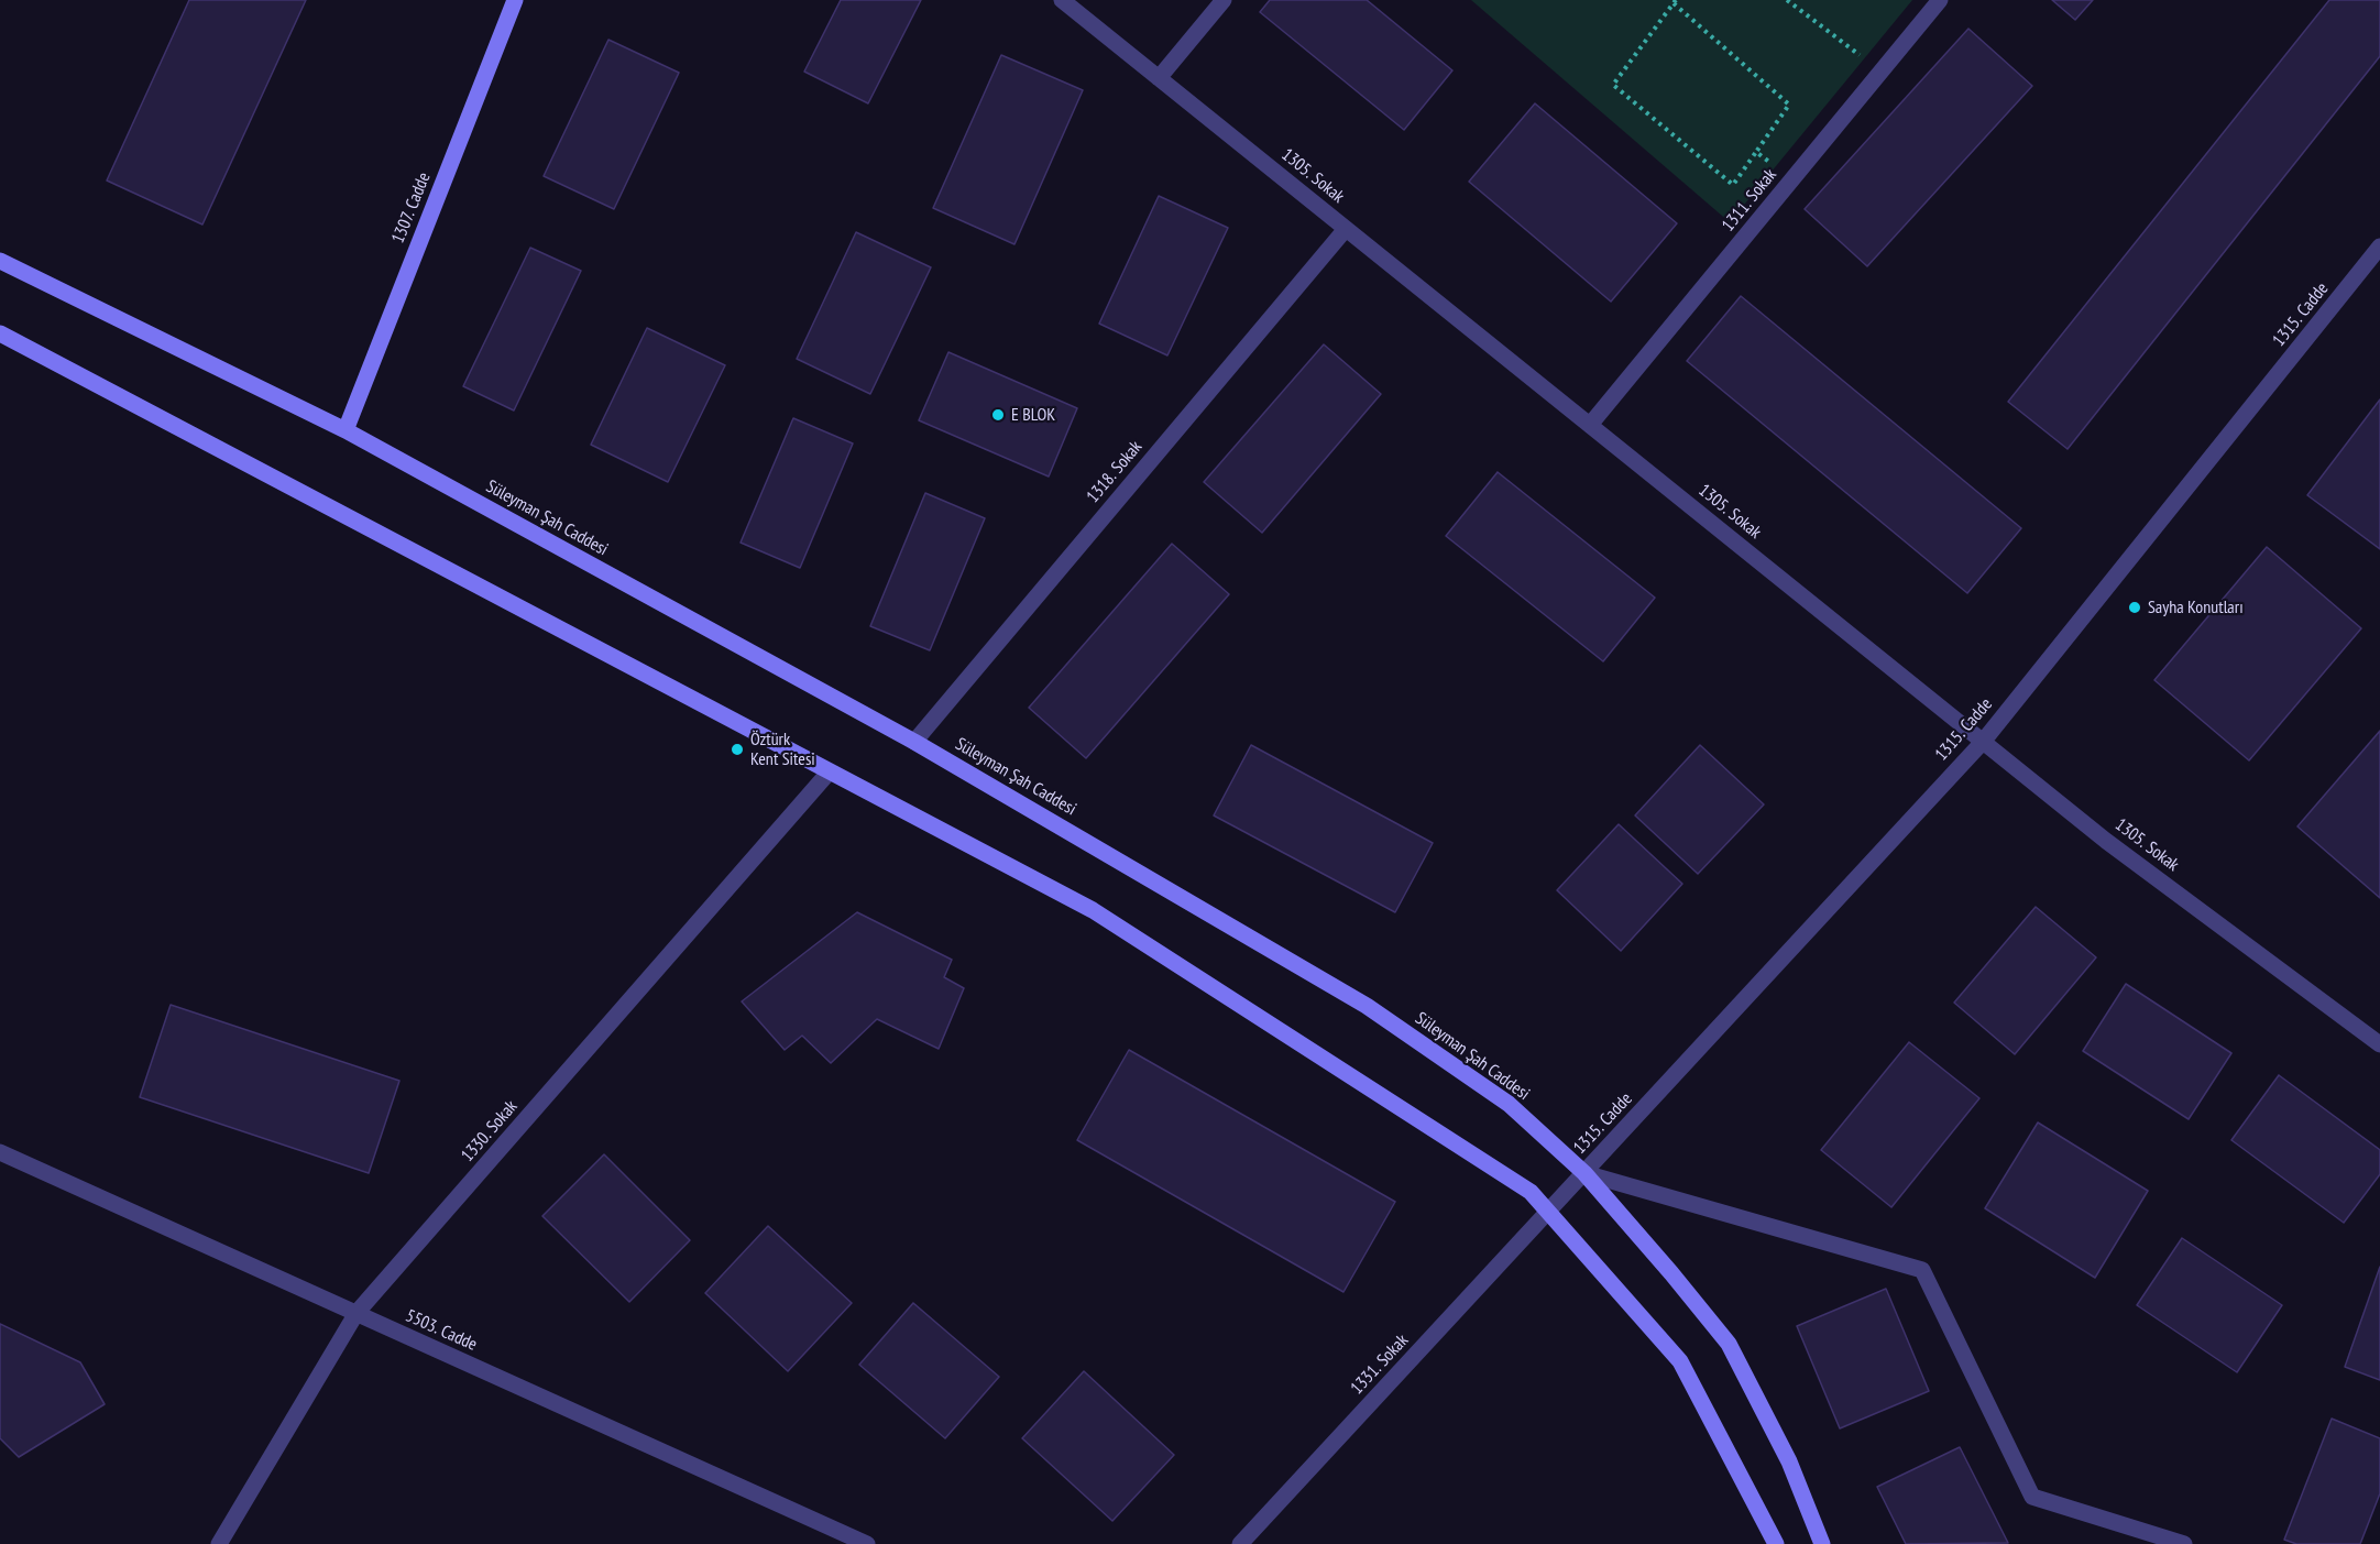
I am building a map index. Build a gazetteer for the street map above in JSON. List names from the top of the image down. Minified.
{"streets":{"main road":["1307. Cadde","Süleyman Şah Caddesi"],"street":["1305. Sokak","1311. Sokak","1315. Cadde","1318. Sokak","1330. Sokak","5503. Cadde","1331. Sokak"]},"crossings":[["1305. Sokak","1311. Sokak"],["1305. Sokak","1315. Cadde"],["1305. Sokak","1318. Sokak"],["1307. Cadde","Süleyman Şah Caddesi"],["1315. Cadde","Süleyman Şah Caddesi"],["1315. Cadde","1331. Sokak"],["1318. Sokak","Süleyman Şah Caddesi"],["1330. Sokak","5503. Cadde"]],"places":["E BLOK","Sayha Konutları","Öztürk Kent Sitesi"]}
